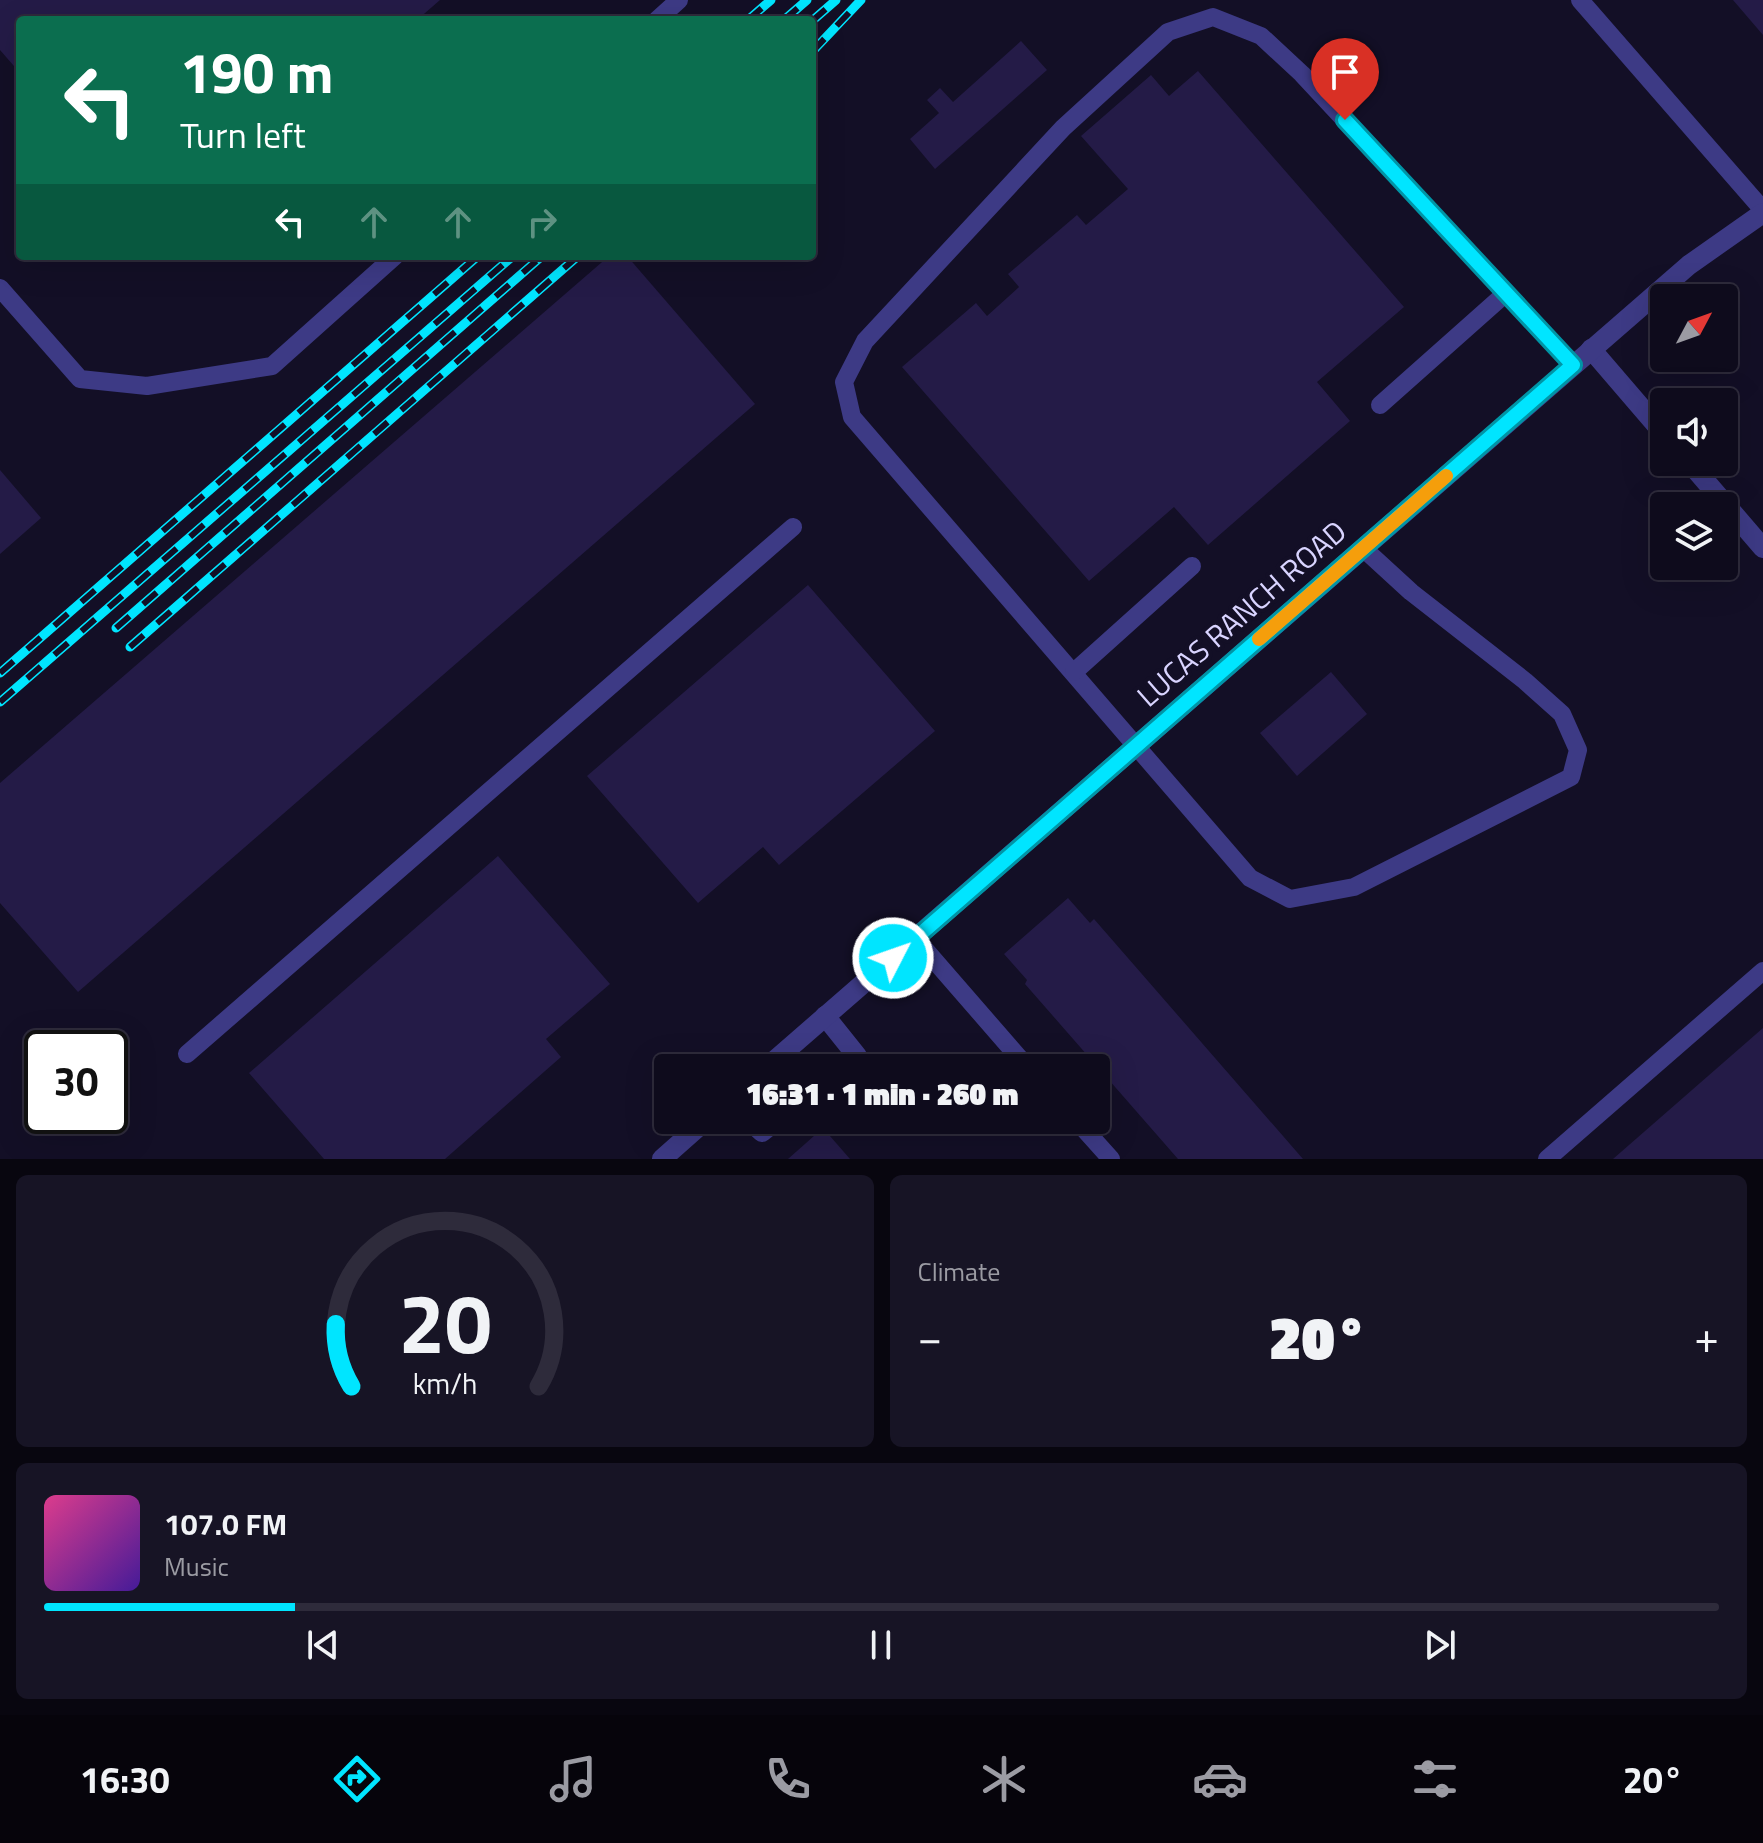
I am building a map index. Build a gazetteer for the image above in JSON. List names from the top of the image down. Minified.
{"streets":{"street":["LUCAS RANCH ROAD"]},"north":"top right","page":{"turn":["190 m","Turn left"],"limit":"30","trip":"16:31 · 1 min · 260 m","tile":"Climate","heat":["−","20°","+"],"song":["107.0 FM","Music"],"tabs":["16:30","20°"],"gauge":["20","km/h"]}}
